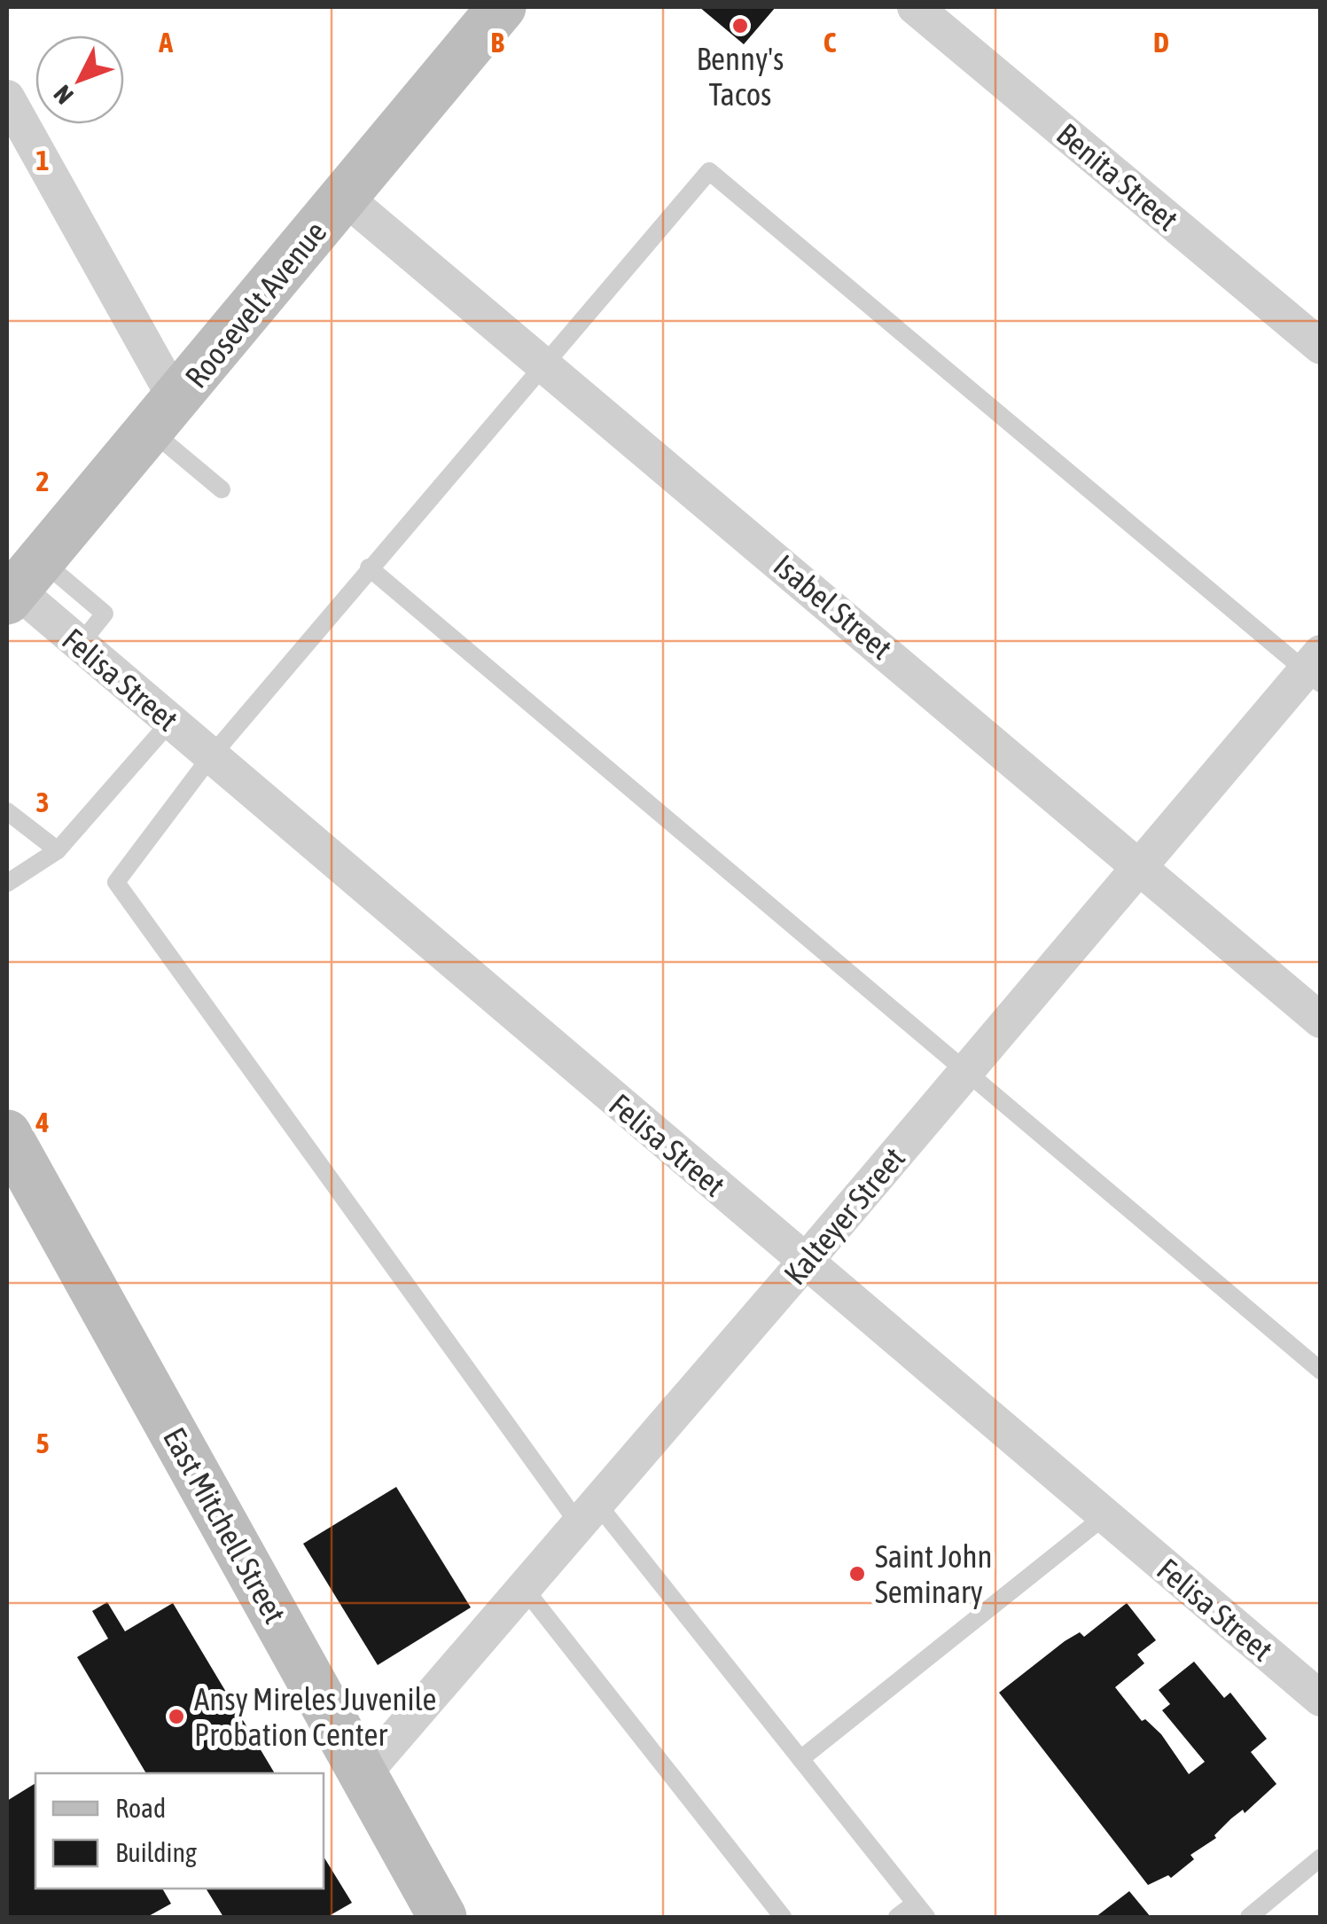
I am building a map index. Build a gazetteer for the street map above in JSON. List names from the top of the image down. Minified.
{"streets":{"street":["Benita Street","Roosevelt Avenue","Isabel Street","Felisa Street","Kalteyer Street","East Mitchell Street"]},"crossings":[["Roosevelt Avenue","Isabel Street"],["Roosevelt Avenue","Felisa Street"],["Isabel Street","Kalteyer Street"],["Felisa Street","Kalteyer Street"],["Kalteyer Street","East Mitchell Street"]],"places":["Benny's Tacos","Saint John Seminary","Ansy Mireles Juvenile Probation Center"],"legend":["Road","Building"],"north":"bottom left","grid":{"columns":["A","B","C","D"],"rows":["1","2","3","4","5"]}}
